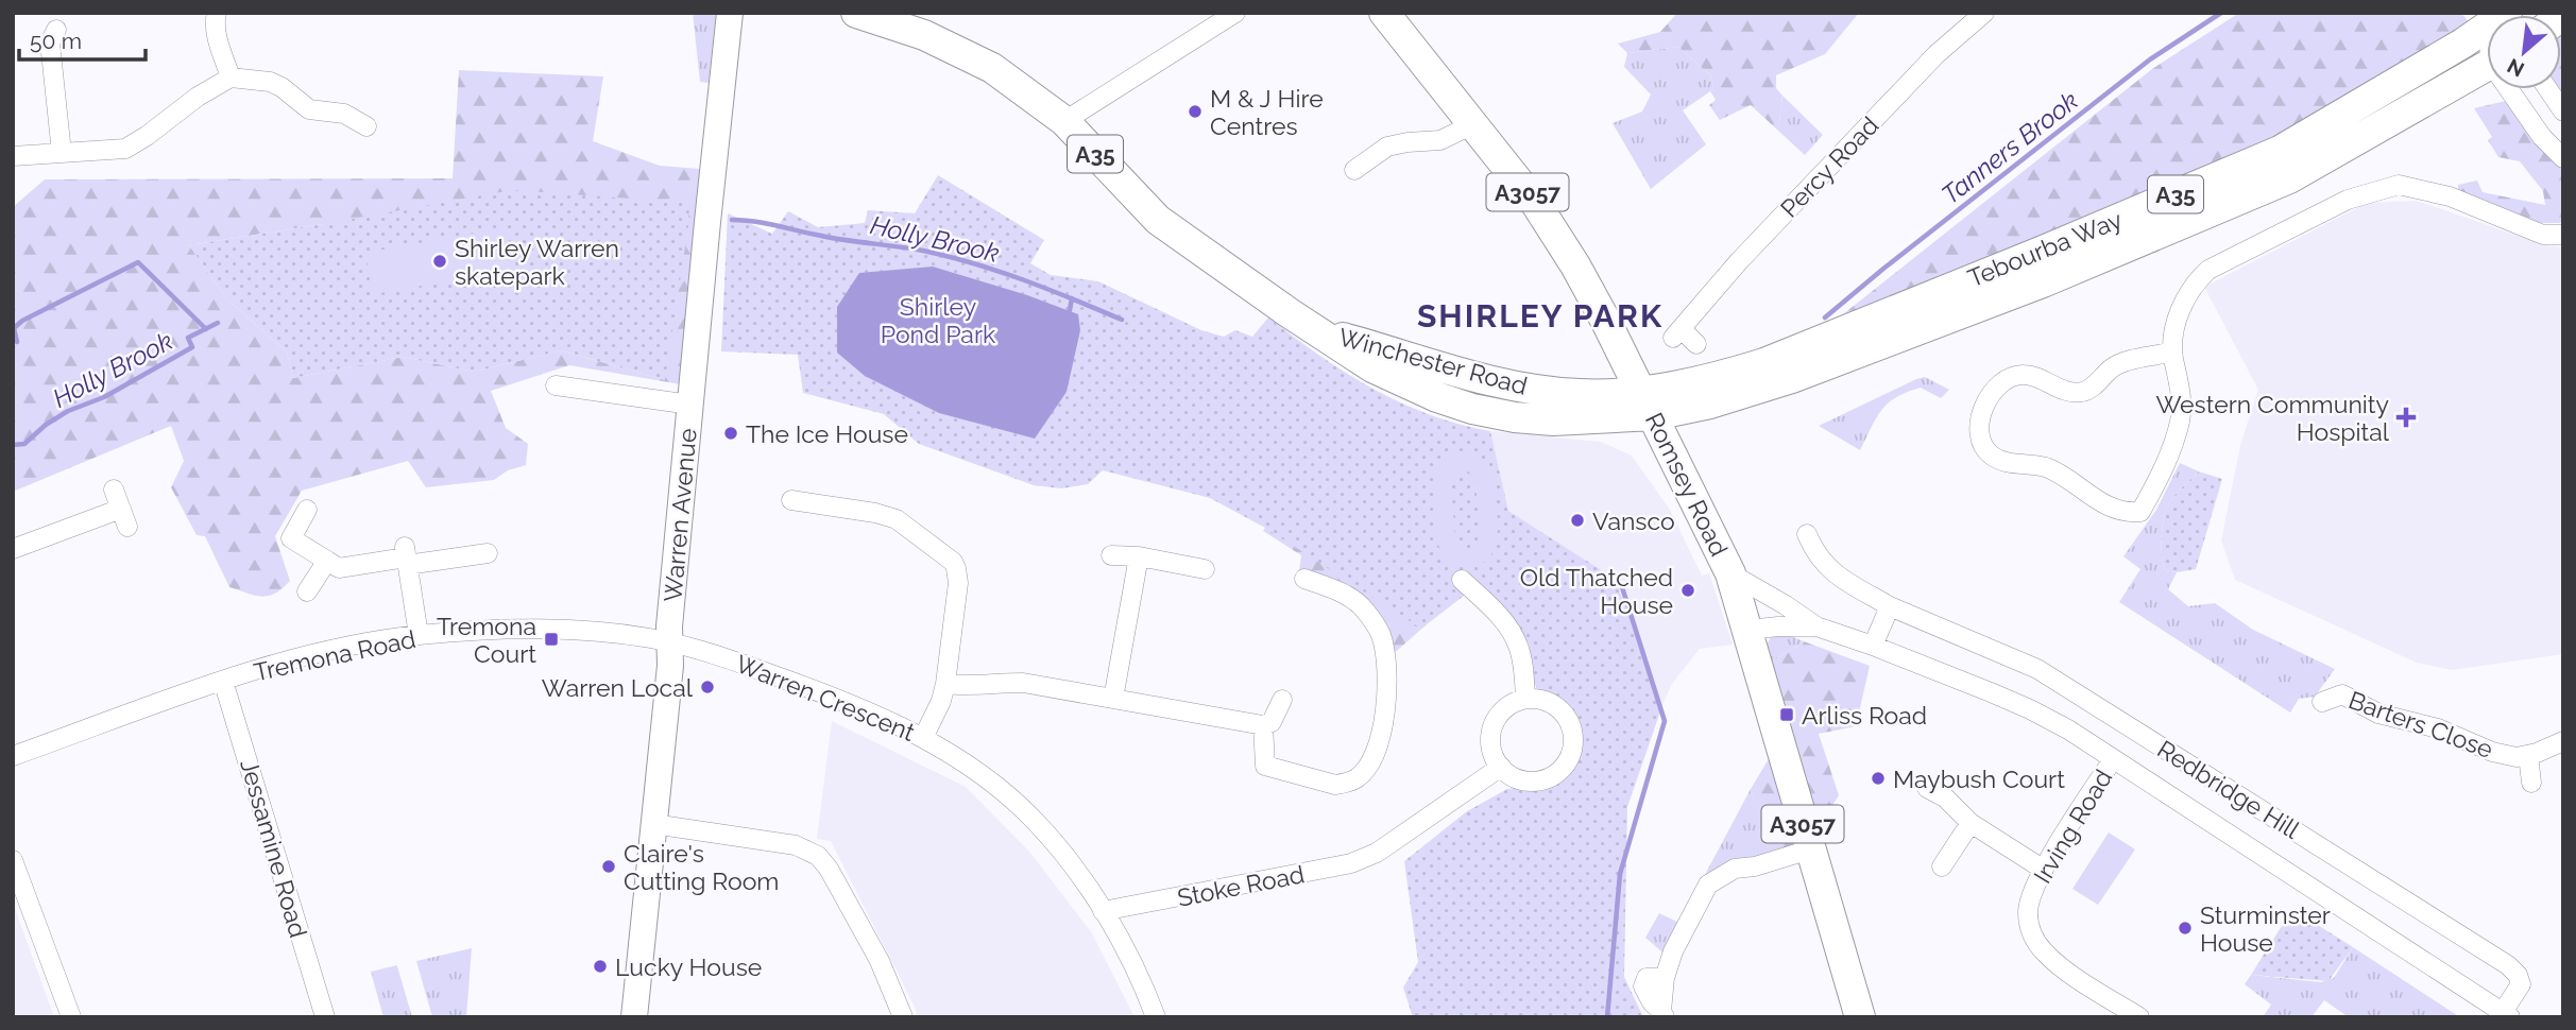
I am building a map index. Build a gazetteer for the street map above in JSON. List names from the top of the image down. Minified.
{"streets":{"main road":["A35","A3057","Tebourba Way","Winchester Road","Romsey Road"],"street":["Percy Road","Warren Avenue","Tremona Road","Warren Crescent","Barters Close","Redbridge Hill","Irving Road","Jessamine Road","Stoke Road"]},"crossings":[["Tebourba Way","Winchester Road"],["Tebourba Way","Romsey Road"],["Winchester Road","Romsey Road"],["Romsey Road","Redbridge Hill"],["Warren Avenue","Tremona Road"],["Warren Avenue","Warren Crescent"],["Tremona Road","Warren Crescent"],["Tremona Road","Jessamine Road"],["Warren Crescent","Stoke Road"],["Redbridge Hill","Irving Road"]],"districts":["SHIRLEY PARK"],"water":["Tanners Brook","Holly Brook"],"parks":["Shirley Pond Park"],"places":{"other":["M & J Hire Centres","Shirley Warren skatepark","The Ice House","Vansco","Old Thatched House","Warren Local","Maybush Court","Claire's Cutting Room","Sturminster House","Lucky House"],"health":["Western Community Hospital"],"transit":["Tremona Court","Arliss Road"]},"scale_bar":"50 m","north":"bottom left"}
